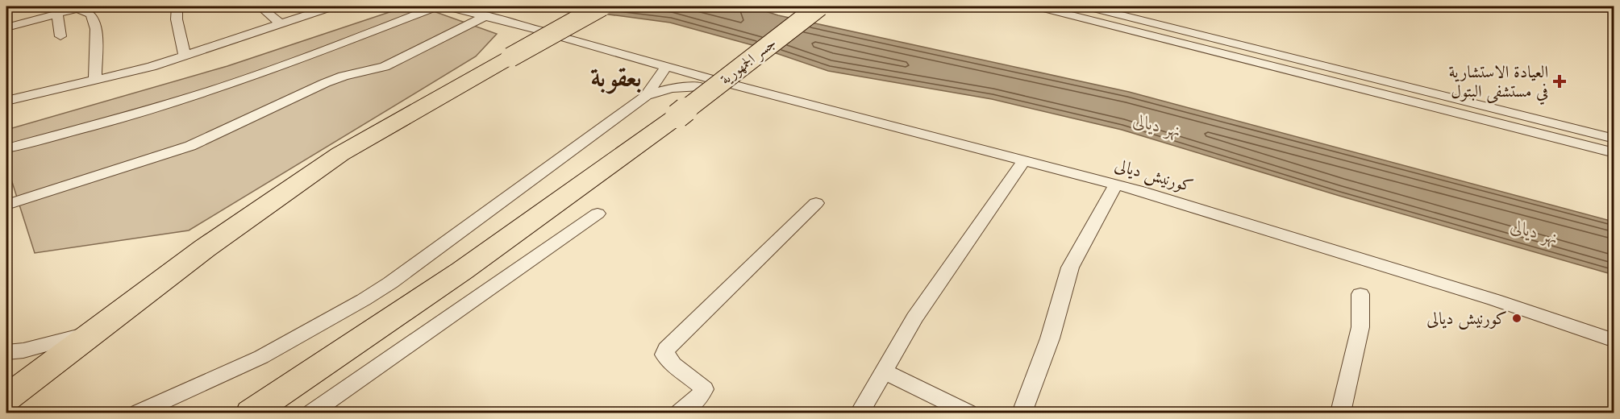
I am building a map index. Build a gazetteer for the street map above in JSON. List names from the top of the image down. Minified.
{"streets":{"main road":["جسر الجمهورية"],"street":["كورنيش ديالى"]},"districts":["بعقوبة"],"water":["نهر ديالى"],"places":{"health":["العيادة الاستشارية في مستشفى البتول"],"other":["كورنيش ديالى"]}}
